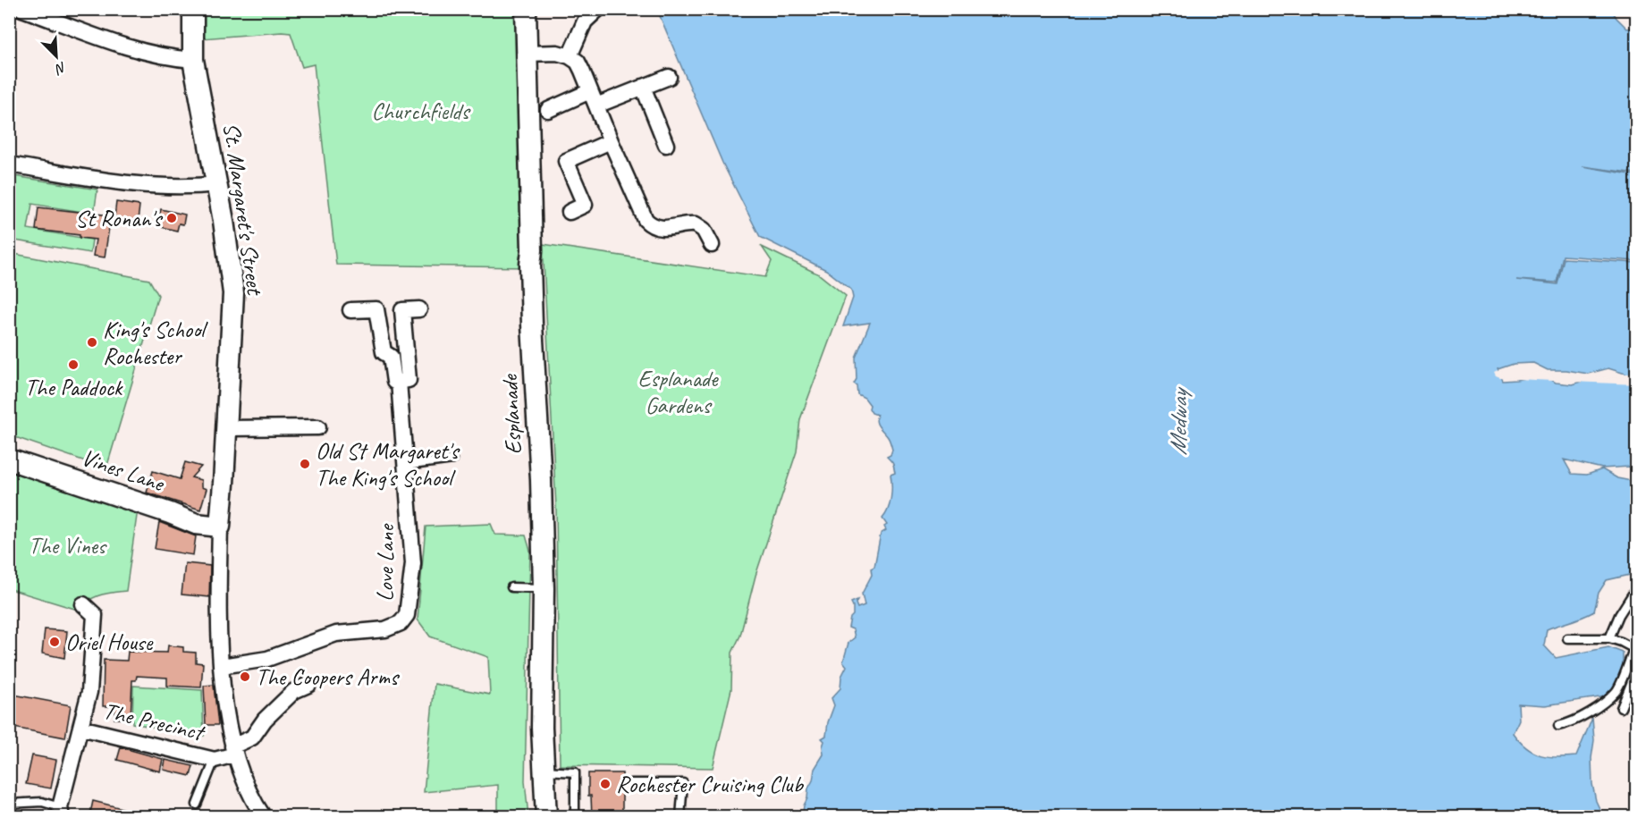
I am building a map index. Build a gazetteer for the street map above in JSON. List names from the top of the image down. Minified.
{"streets":{"street":["St. Margaret's Street","Esplanade","Vines Lane","Love Lane","The Precinct"]},"crossings":[["St. Margaret's Street","Vines Lane"]],"water":["Medway"],"parks":["Churchfields","Esplanade Gardens","The Vines"],"places":["St Ronan's","King's School Rochester","The Paddock","Old St Margaret's The King's School","Oriel House","The Coopers Arms","Rochester Cruising Club"],"north":"bottom right"}
